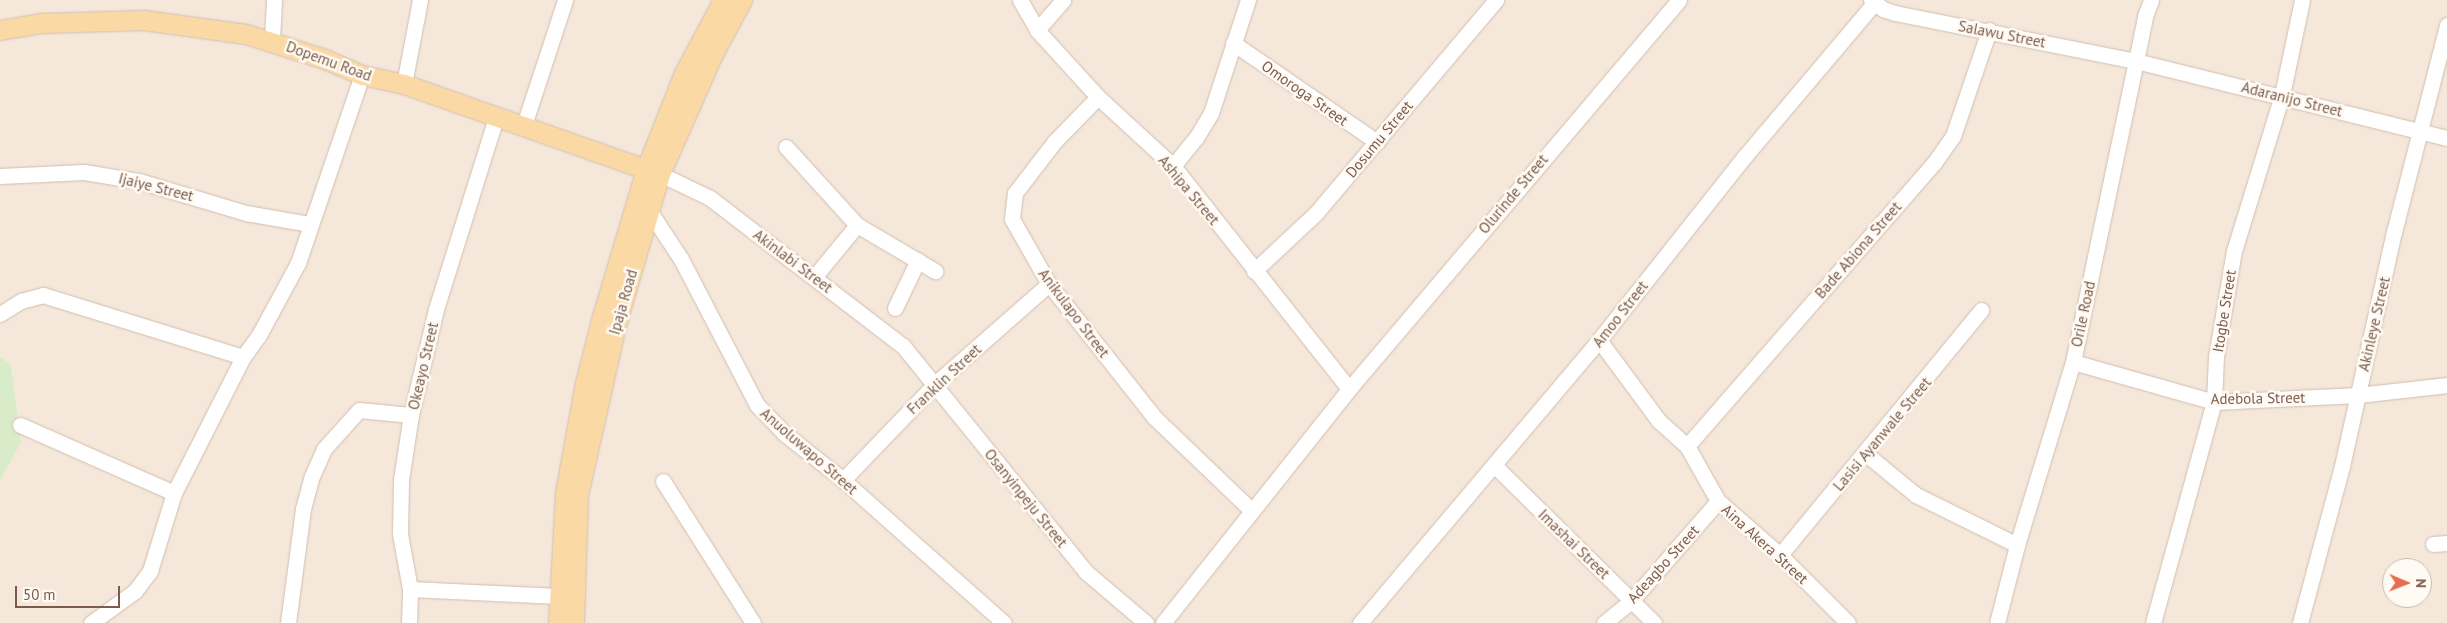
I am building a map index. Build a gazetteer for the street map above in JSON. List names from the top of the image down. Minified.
{"streets":{"main road":["Dopemu Road","Ipaja Road"],"street":["Salawu Street","Omoroga Street","Adaranijo Street","Dosumu Street","Ijaiye Street","Ashipa Street","Olurinde Street","Bade Abiona Street","Akinlabi Street","Itogbe Street","Anikulapo Street","Amoo Street","Orile Road","Akinleye Street","Okeayo Street","Franklin Street","Adebola Street","Lasisi Ayanwale Street","Anuoluwapo Street","Osanyinpeju Street","Imashai Street","Aina Akera Street","Adeagbo Street"]},"crossings":[["Salawu Street","Adaranijo Street"],["Salawu Street","Bade Abiona Street"],["Salawu Street","Amoo Street"],["Salawu Street","Orile Road"],["Dopemu Road","Akinlabi Street"],["Dopemu Road","Ipaja Road"],["Dopemu Road","Okeayo Street"],["Omoroga Street","Dosumu Street"],["Adaranijo Street","Itogbe Street"],["Adaranijo Street","Orile Road"],["Adaranijo Street","Akinleye Street"],["Dosumu Street","Ashipa Street"],["Ashipa Street","Olurinde Street"],["Ashipa Street","Anikulapo Street"],["Olurinde Street","Anikulapo Street"],["Bade Abiona Street","Aina Akera Street"],["Akinlabi Street","Ipaja Road"],["Akinlabi Street","Osanyinpeju Street"],["Ipaja Road","Anuoluwapo Street"],["Itogbe Street","Adebola Street"],["Anikulapo Street","Franklin Street"],["Amoo Street","Imashai Street"],["Amoo Street","Aina Akera Street"],["Orile Road","Adebola Street"],["Akinleye Street","Adebola Street"],["Franklin Street","Anuoluwapo Street"],["Franklin Street","Osanyinpeju Street"],["Lasisi Ayanwale Street","Aina Akera Street"],["Imashai Street","Adeagbo Street"],["Aina Akera Street","Adeagbo Street"]],"scale_bar":"50 m","north":"right"}
